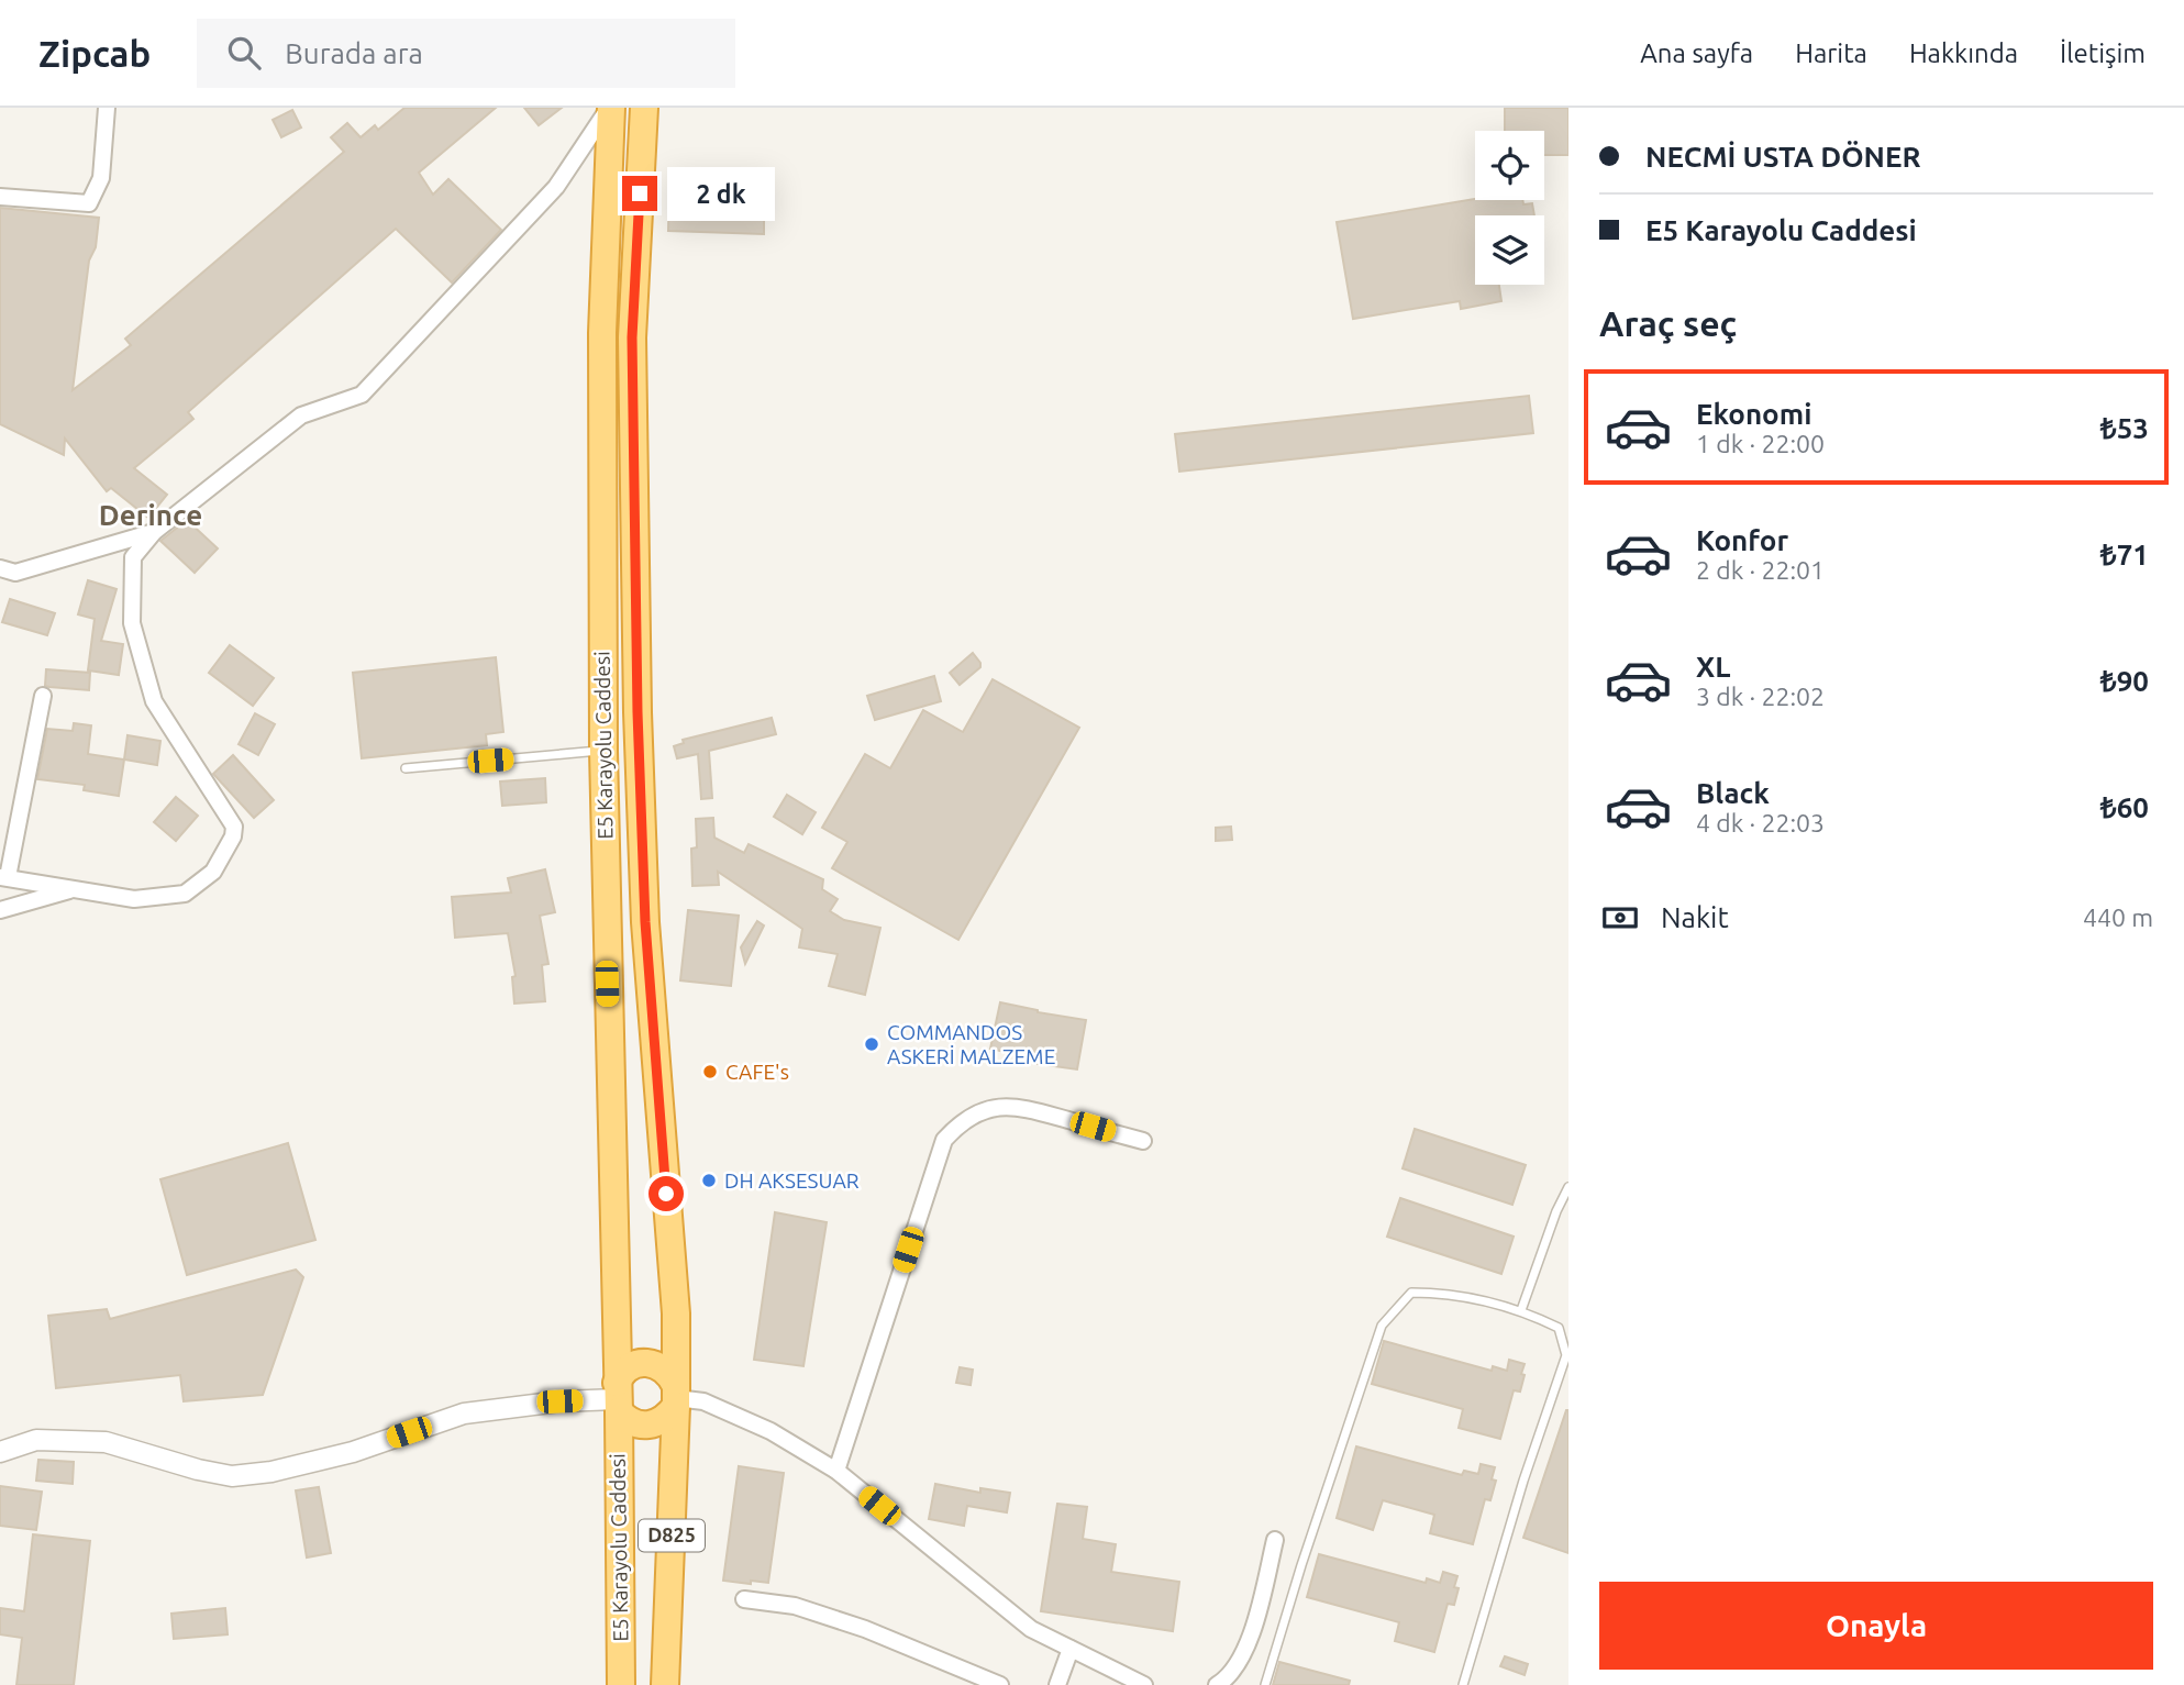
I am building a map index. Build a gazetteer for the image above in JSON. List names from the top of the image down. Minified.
{"streets":{"highway":["E5 Karayolu Caddesi","D825"]},"districts":["Derince"],"places":["COMMANDOS ASKERİ MALZEME","CAFE's","DH AKSESUAR"],"page":{"header":"Zipcab","search":"Burada ara","nav":["Ana sayfa","Harita","Hakkında","İletişim"],"banner":["NECMİ USTA DÖNER","E5 Karayolu Caddesi"],"bubble":"2 dk","heading":"Araç seç","list":[{"name":"Ekonomi","note":"1 dk · 22:00","value":"₺53"},{"name":"Konfor","note":"2 dk · 22:01","value":"₺71"},{"name":"XL","note":"3 dk · 22:02","value":"₺90"},{"name":"Black","note":"4 dk · 22:03","value":"₺60"}],"pay":["Nakit","440 m"],"buttons":"Onayla"}}
